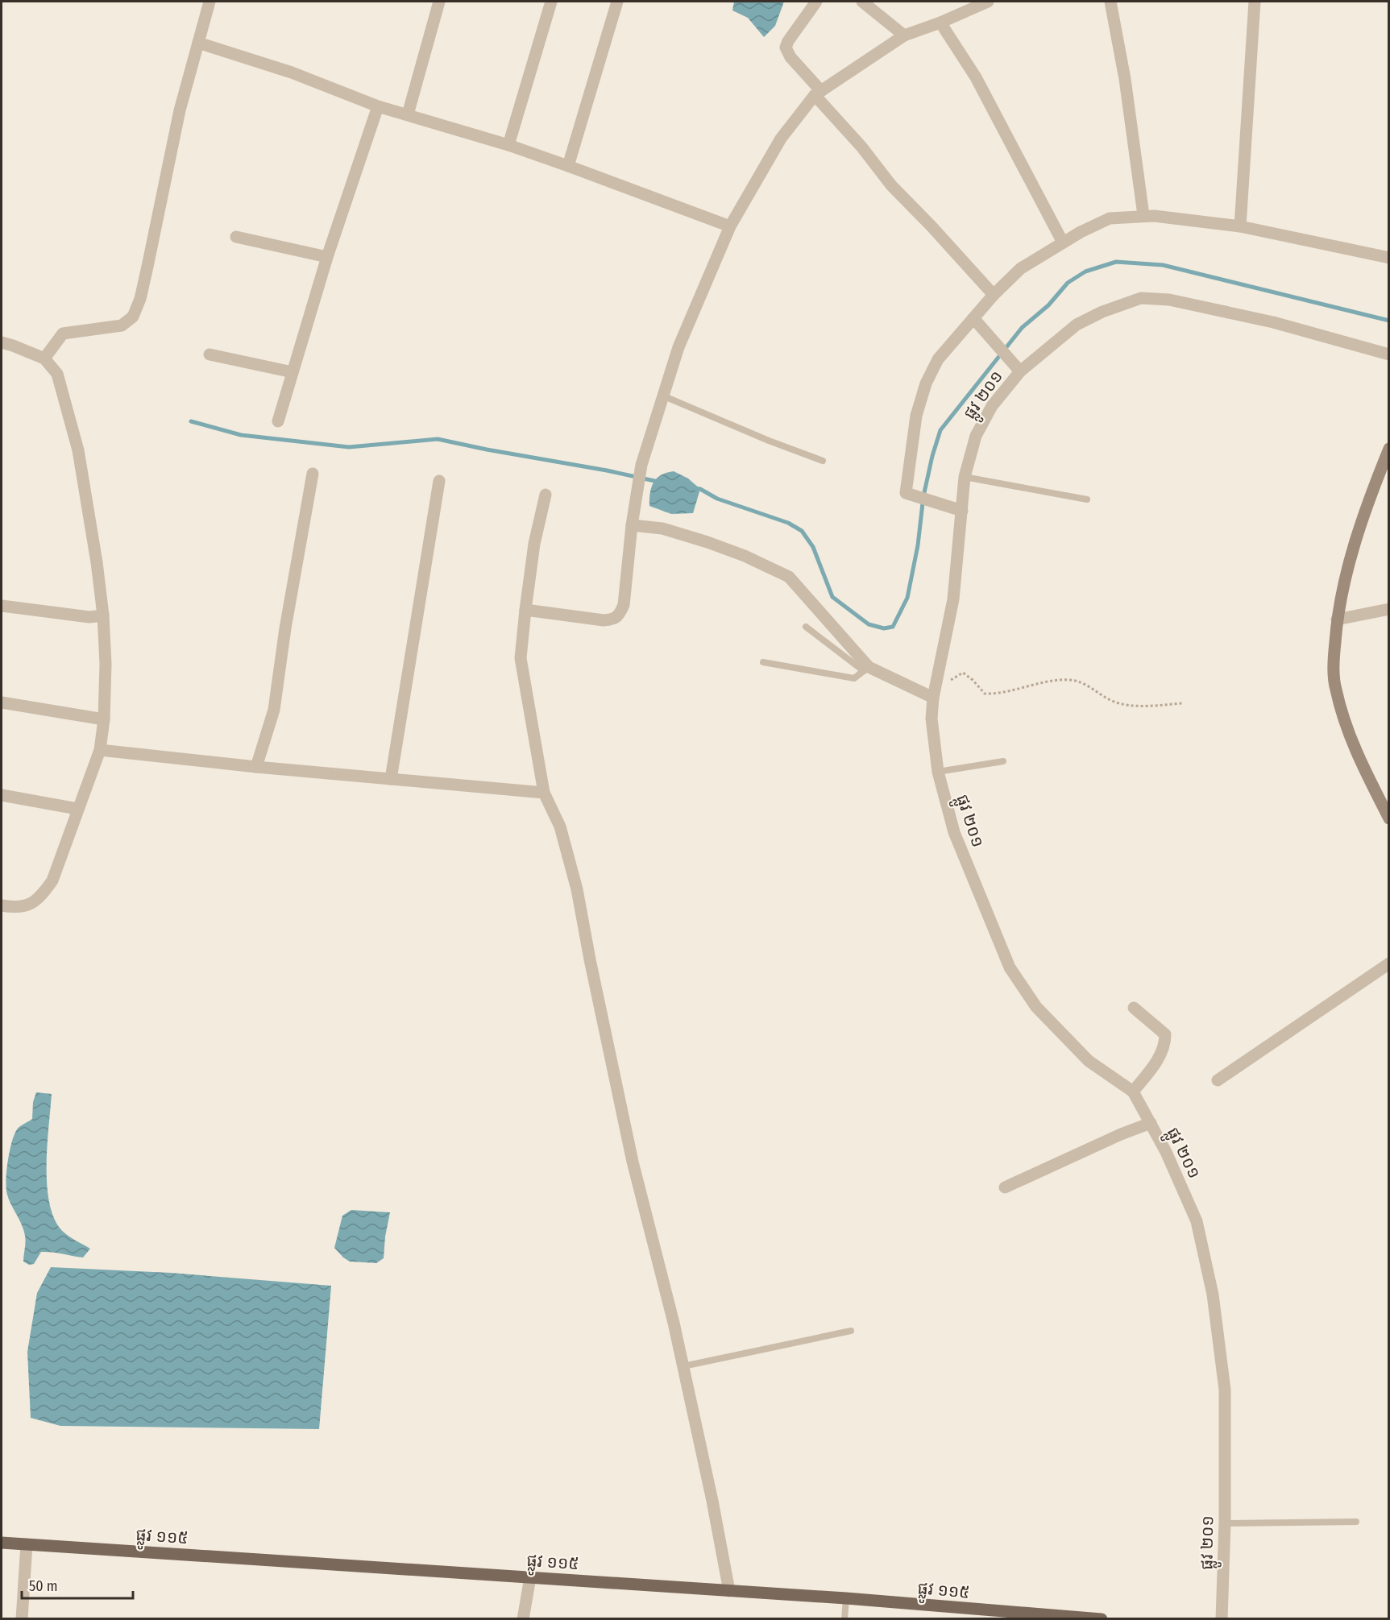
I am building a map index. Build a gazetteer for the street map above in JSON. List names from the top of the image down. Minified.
{"streets":{"main road":["ផ្លូវ ១១៥"],"street":["ផ្លូវ ២០១"]},"scale_bar":"50 m"}
